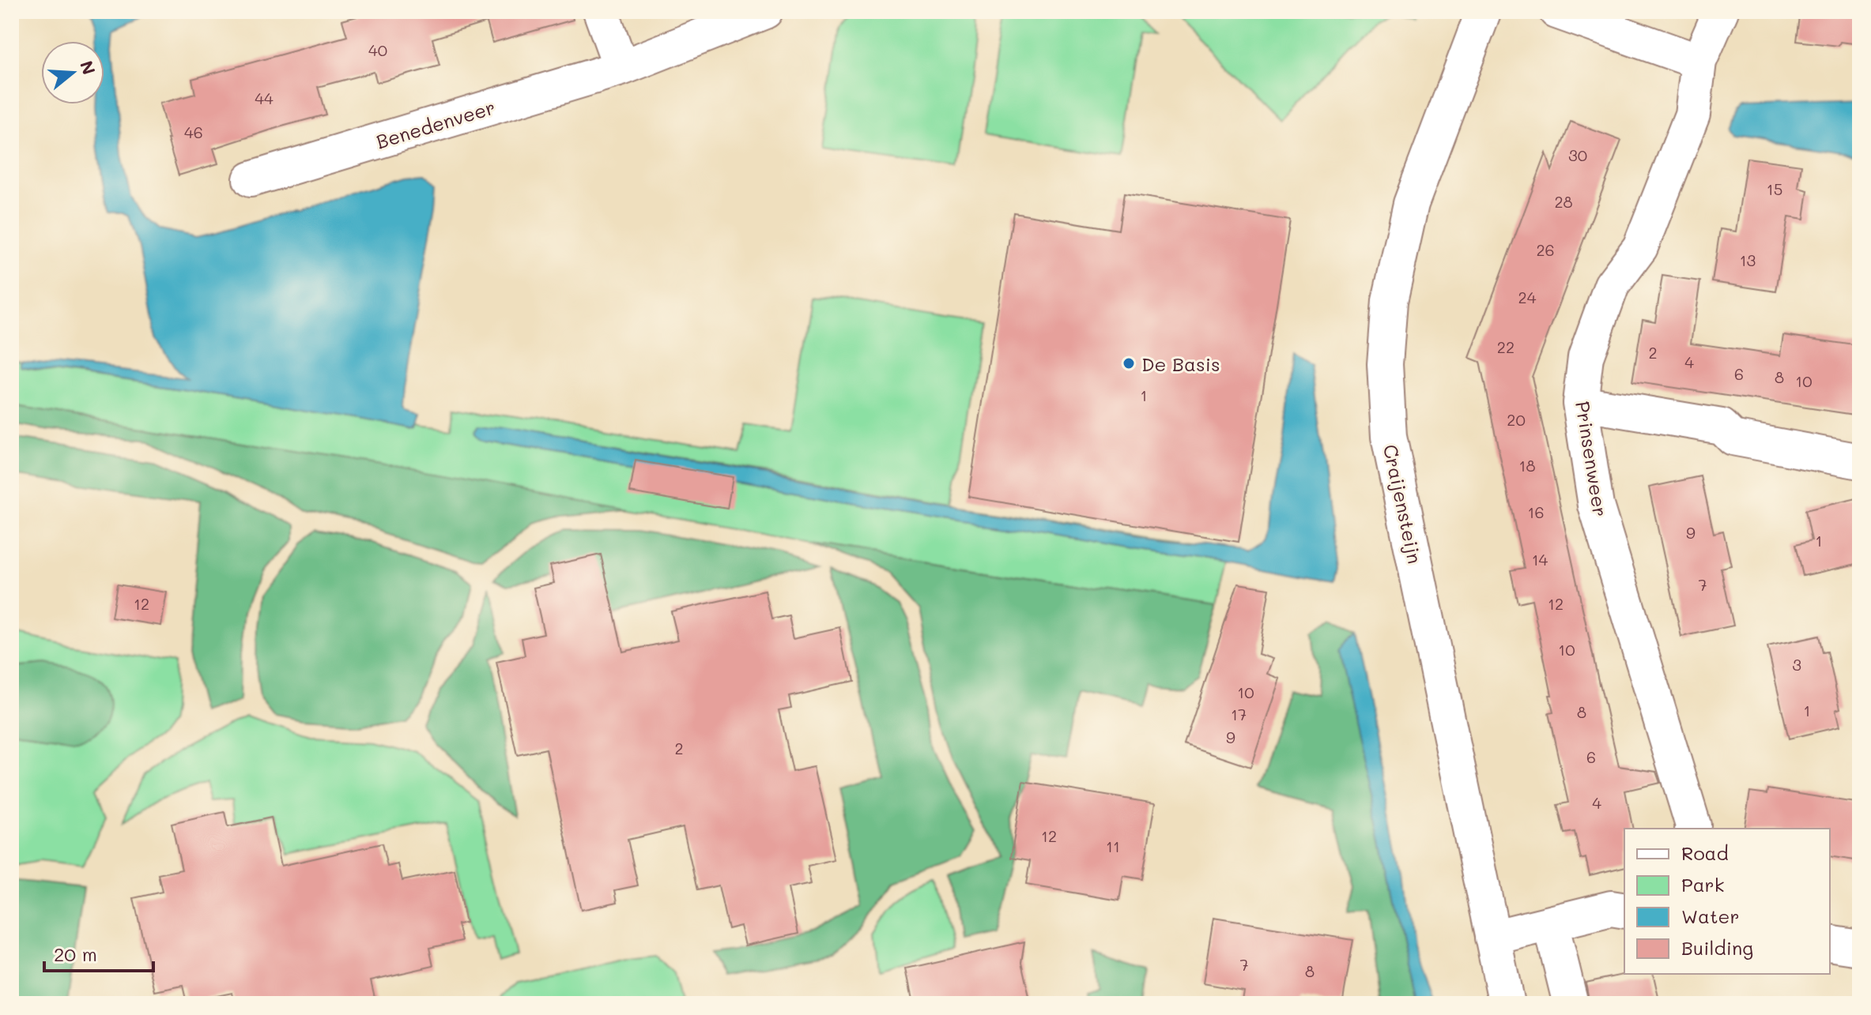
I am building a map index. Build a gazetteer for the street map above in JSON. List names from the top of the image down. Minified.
{"streets":{"street":["Benedenveer","Prinsenweer","Craijensteijn"]},"places":["De Basis"],"house_numbers":["40","44","46","30","15","28","26","13","24","22","2","4","6","8","10","1","20","18","16","9","1","14","7","12","12","10","3","10","1","8","17","9","2","6","4","12","11","7","8"],"legend":["Road","Park","Water","Building"],"scale_bar":"20 m","north":"right"}
